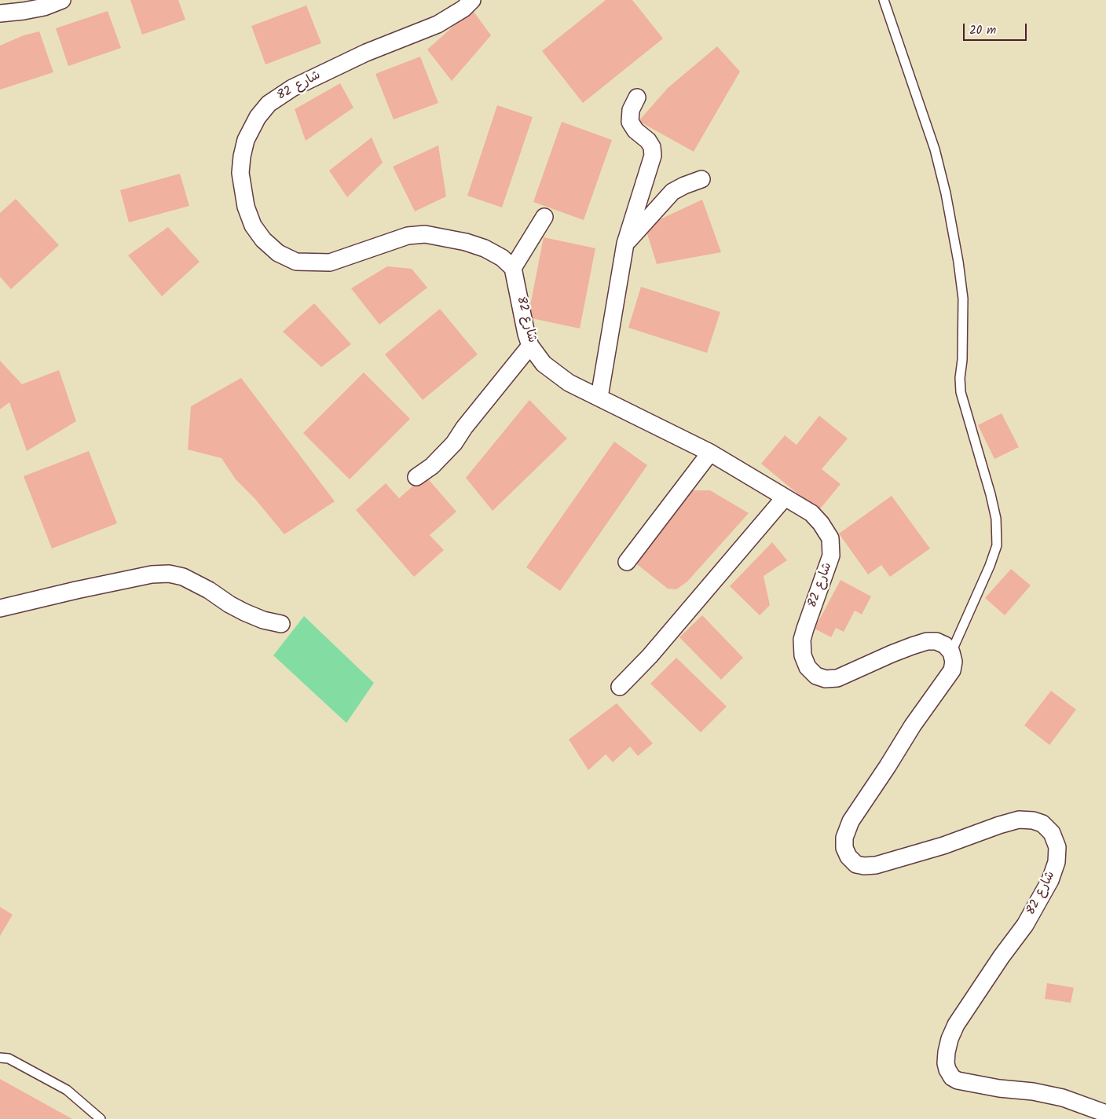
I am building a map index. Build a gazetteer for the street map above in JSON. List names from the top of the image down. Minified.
{"streets":{"street":["شارع 82"]},"scale_bar":"20 m"}
